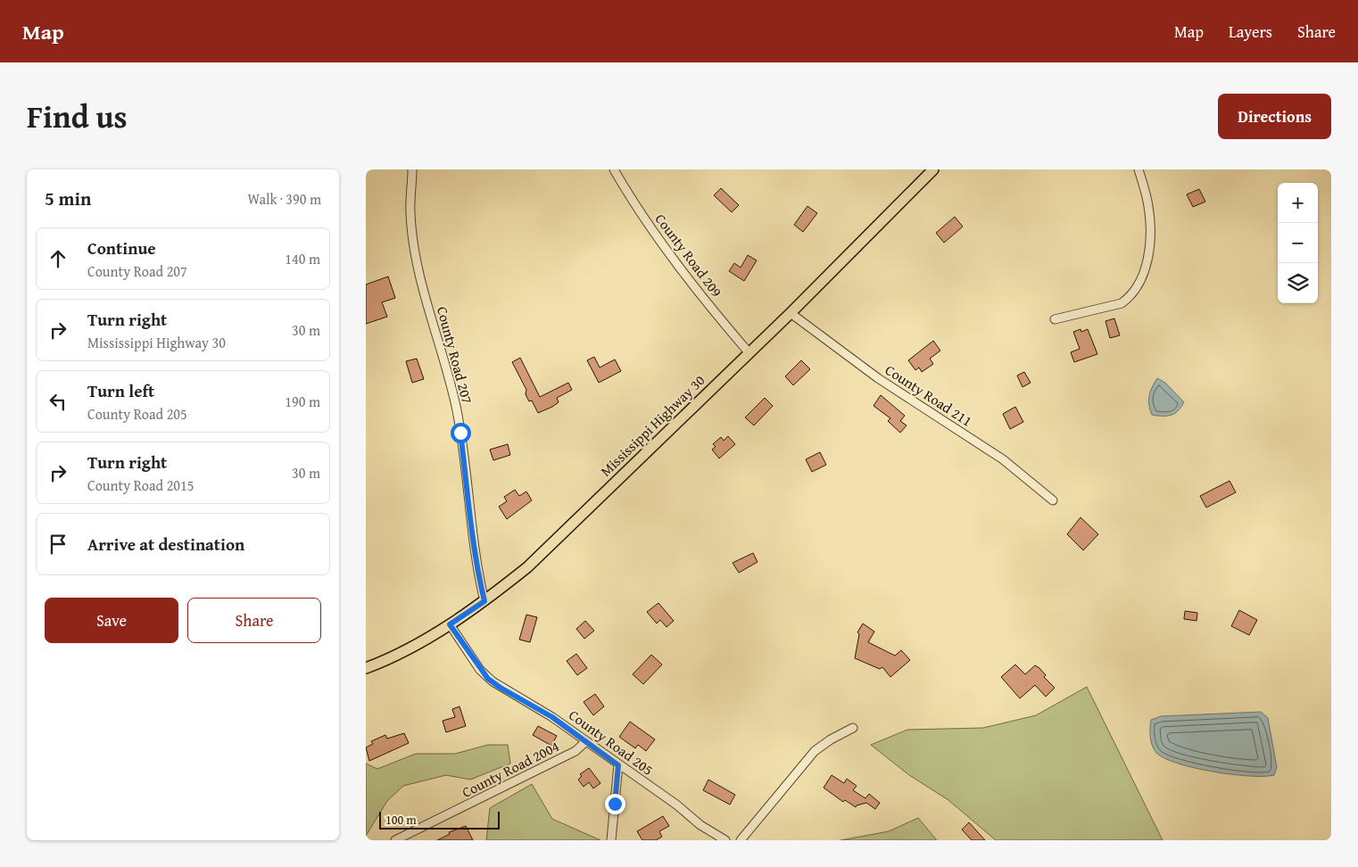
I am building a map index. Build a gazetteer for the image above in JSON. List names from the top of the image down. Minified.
{"streets":{"main road":["Mississippi Highway 30"],"street":["County Road 209","County Road 207","County Road 211","County Road 205","County Road 2004"]},"crossings":[["County Road 209","Mississippi Highway 30"],["County Road 207","Mississippi Highway 30"],["County Road 211","Mississippi Highway 30"],["Mississippi Highway 30","County Road 205"],["County Road 205","County Road 2004"]],"scale_bar":"100 m","page":{"header":"Map","nav":["Map","Layers","Share"],"title":"Find us","buttons":["Directions",["Save","Share"]],"heading":["5 min","Walk · 390 m"],"map_buttons":["+","−"],"list":[["Continue","County Road 207","140 m"],["Turn right","Mississippi Highway 30","30 m"],["Turn left","County Road 205","190 m"],["Turn right","County Road 2015","30 m"],"Arrive at destination"],"scale":"100 m"}}
